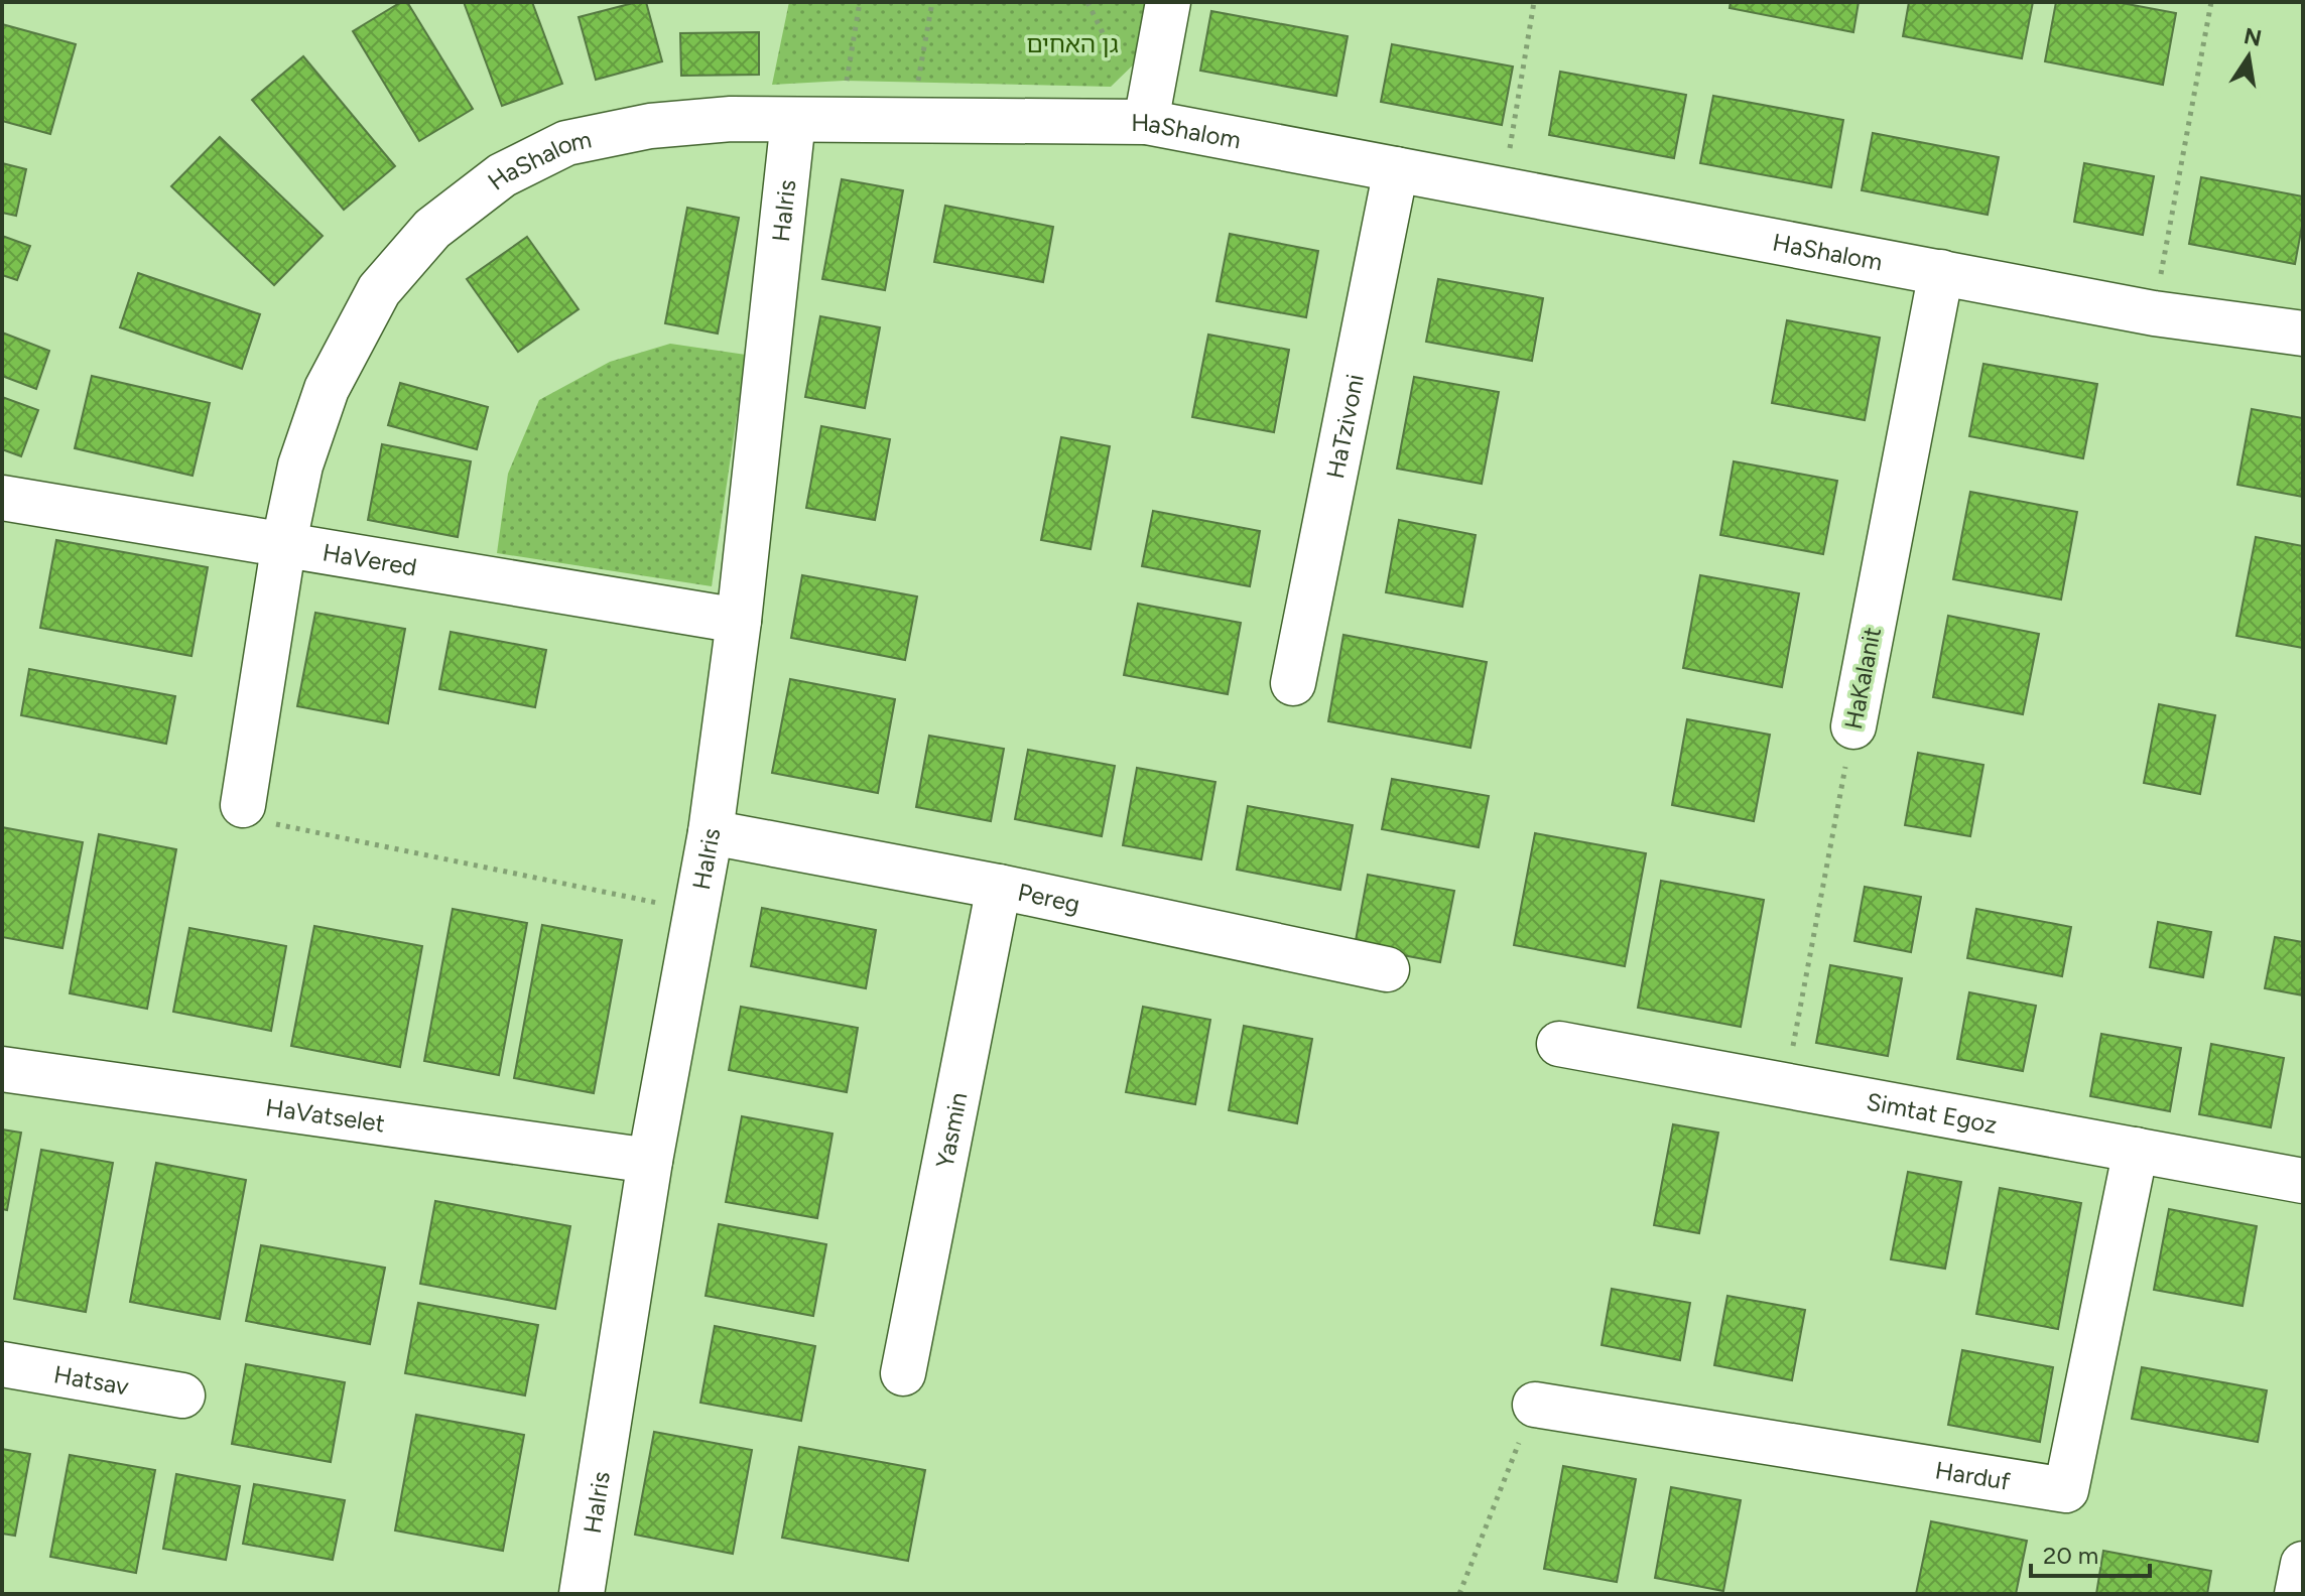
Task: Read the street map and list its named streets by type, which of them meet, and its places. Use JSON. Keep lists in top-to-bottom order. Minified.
{"streets":{"street":["HaShalom","HaIris","HaTzivoni","HaVered","HaKalanit","Pereg","Simtat Egoz","HaVatselet","Yasmin","Hatsav","Harduf"]},"crossings":[["HaShalom","HaIris"],["HaShalom","HaTzivoni"],["HaShalom","HaVered"],["HaShalom","HaKalanit"],["HaIris","HaVered"],["HaIris","Pereg"],["HaIris","HaVatselet"],["HaKalanit","Simtat Egoz"],["Pereg","Yasmin"],["Simtat Egoz","Harduf"]],"parks":["גן האחים"],"scale_bar":"20 m","north":"top"}
